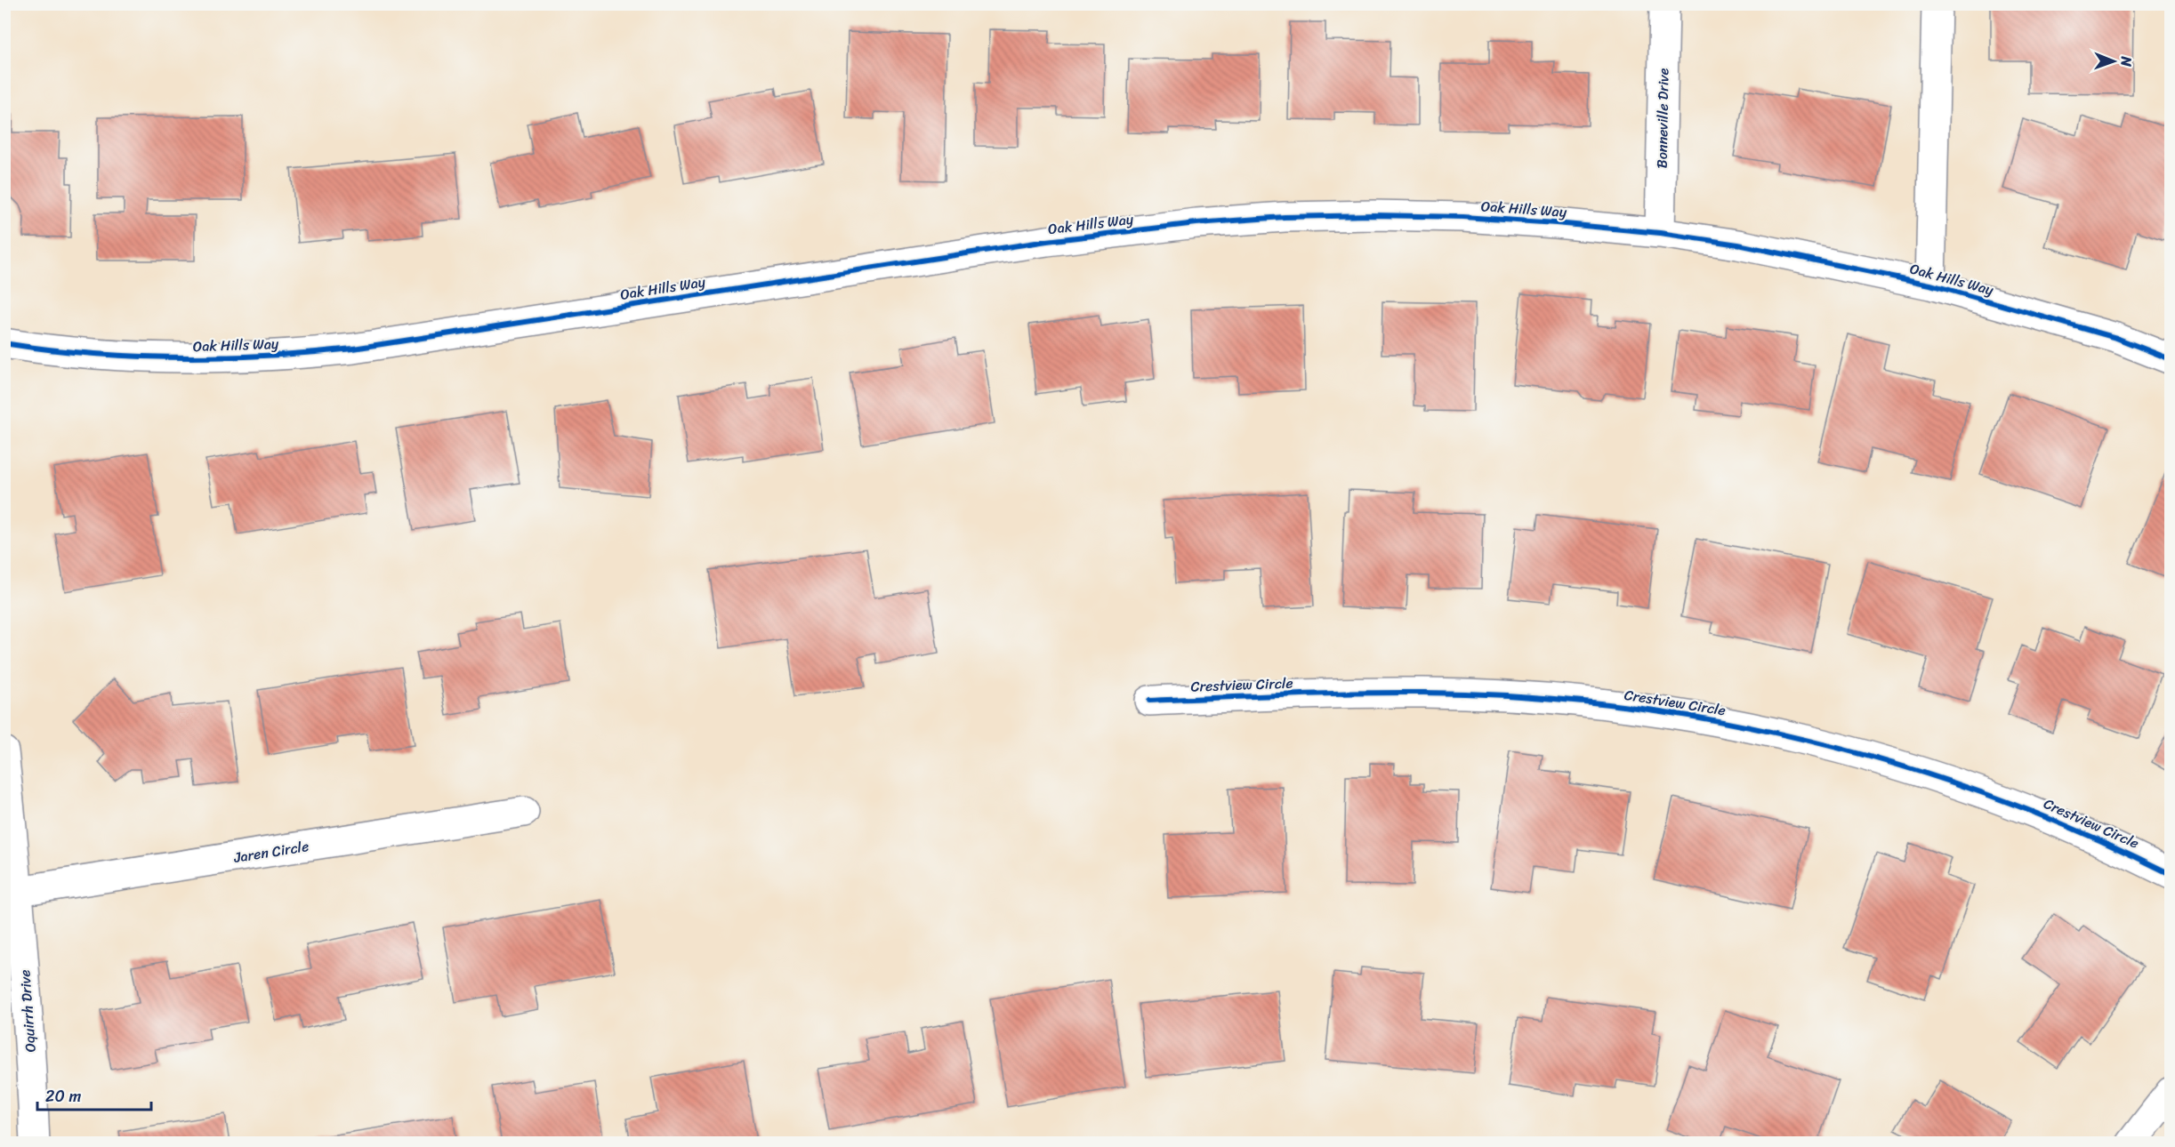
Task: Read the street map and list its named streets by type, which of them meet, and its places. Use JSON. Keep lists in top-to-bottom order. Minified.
{"streets":{"street":["Bonneville Drive","Oak Hills Way","Crestview Circle","Jaren Circle","Oquirrh Drive"]},"crossings":[["Bonneville Drive","Oak Hills Way"],["Jaren Circle","Oquirrh Drive"]],"scale_bar":"20 m","north":"right"}
